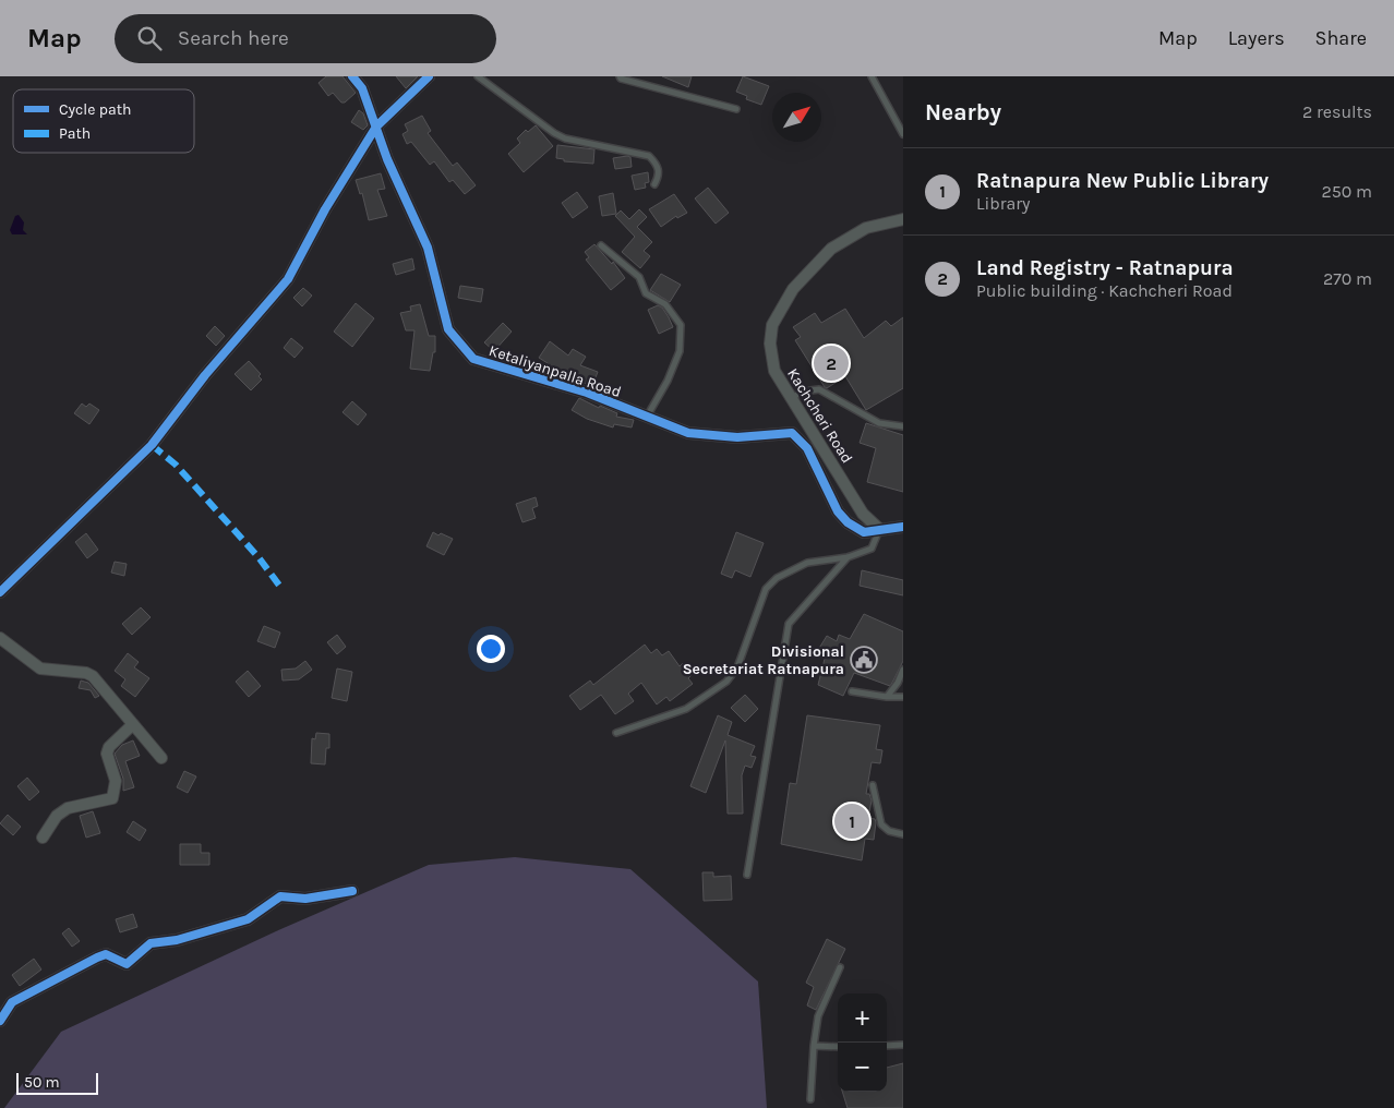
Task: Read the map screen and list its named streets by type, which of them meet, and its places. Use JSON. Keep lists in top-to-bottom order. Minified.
{"streets":{"street":["Ketaliyanpalla Road","Kachcheri Road"]},"crossings":[["Ketaliyanpalla Road","Kachcheri Road"]],"places":{"public building":["Divisional Secretariat Ratnapura"]},"legend":["Cycle path","Path"],"scale_bar":"50 m","north":"top right","page":{"header":"Map","search":"Search here","nav":["Map","Layers","Share"],"heading":["Nearby","2 results"],"list":[{"mark":"1","name":"Ratnapura New Public Library","note":"Library","value":"250 m"},{"mark":"2","name":"Land Registry - Ratnapura","note":"Public building · Kachcheri Road","value":"270 m"}],"pins":["2","1"],"map_buttons":["+","−"],"scale":"50 m"}}
